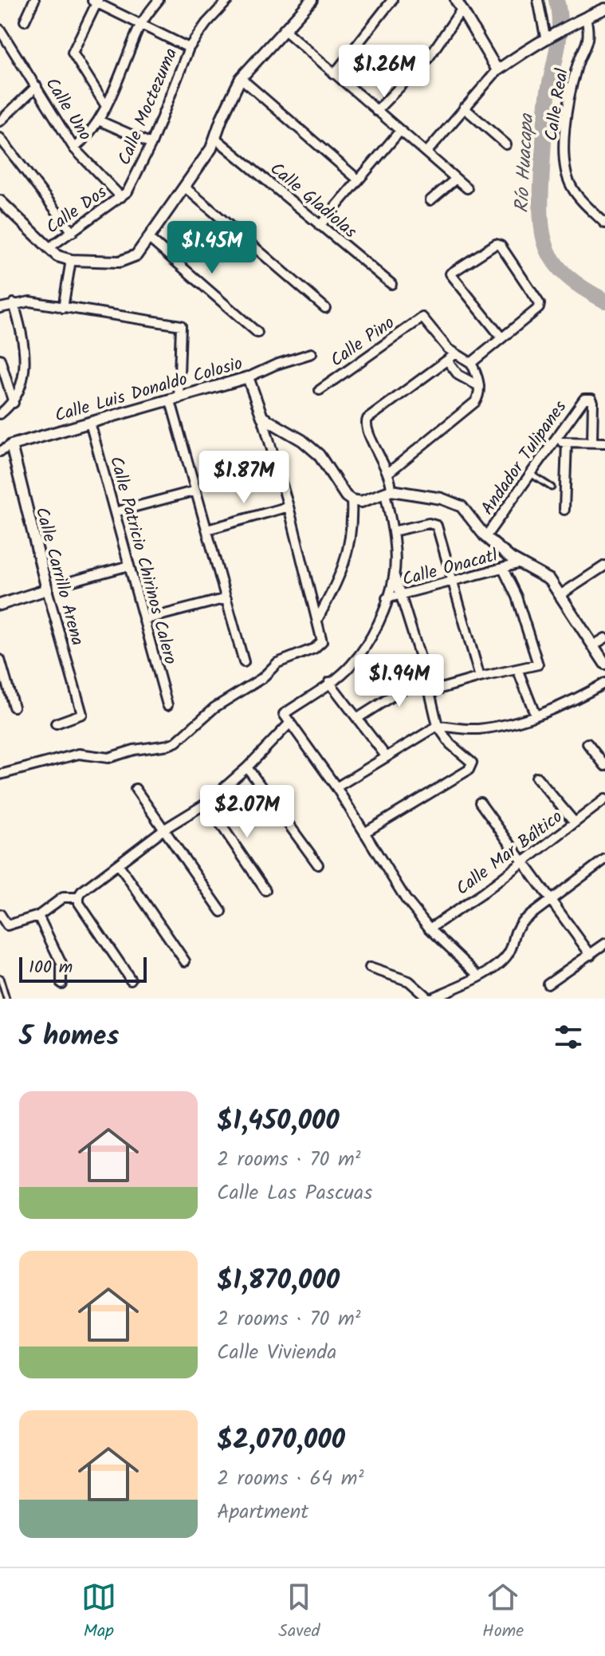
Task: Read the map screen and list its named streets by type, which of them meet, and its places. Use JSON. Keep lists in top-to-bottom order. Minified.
{"streets":{"street":["Calle Real","Calle Moctezuma","Calle Uno","Calle Gladiolas","Calle Dos","Calle Pino","Calle Luis Donaldo Colosio","Andador Tulipanes","Calle Patricio Chirinos Calero","Calle Onacatl","Calle Carrillo Arena","Calle Mar Báltico"]},"crossings":[["Calle Moctezuma","Calle Uno"],["Calle Moctezuma","Calle Dos"],["Calle Uno","Calle Dos"],["Calle Luis Donaldo Colosio","Calle Patricio Chirinos Calero"],["Calle Luis Donaldo Colosio","Calle Carrillo Arena"]],"water":["Río Huacapa"],"scale_bar":"100 m","page":{"price":["$1.26M","$1.45M","$1.87M","$1.94M","$2.07M"],"scale":"100 m","heading":"5 homes","list":[{"name":"$1,450,000","note":"2 rooms · 70 m² · Calle Las Pascuas"},{"name":"$1,870,000","note":"2 rooms · 70 m² · Calle Vivienda"},{"name":"$2,070,000","note":"2 rooms · 64 m² · Apartment"}],"tabs":["Map","Saved","Home"]}}
